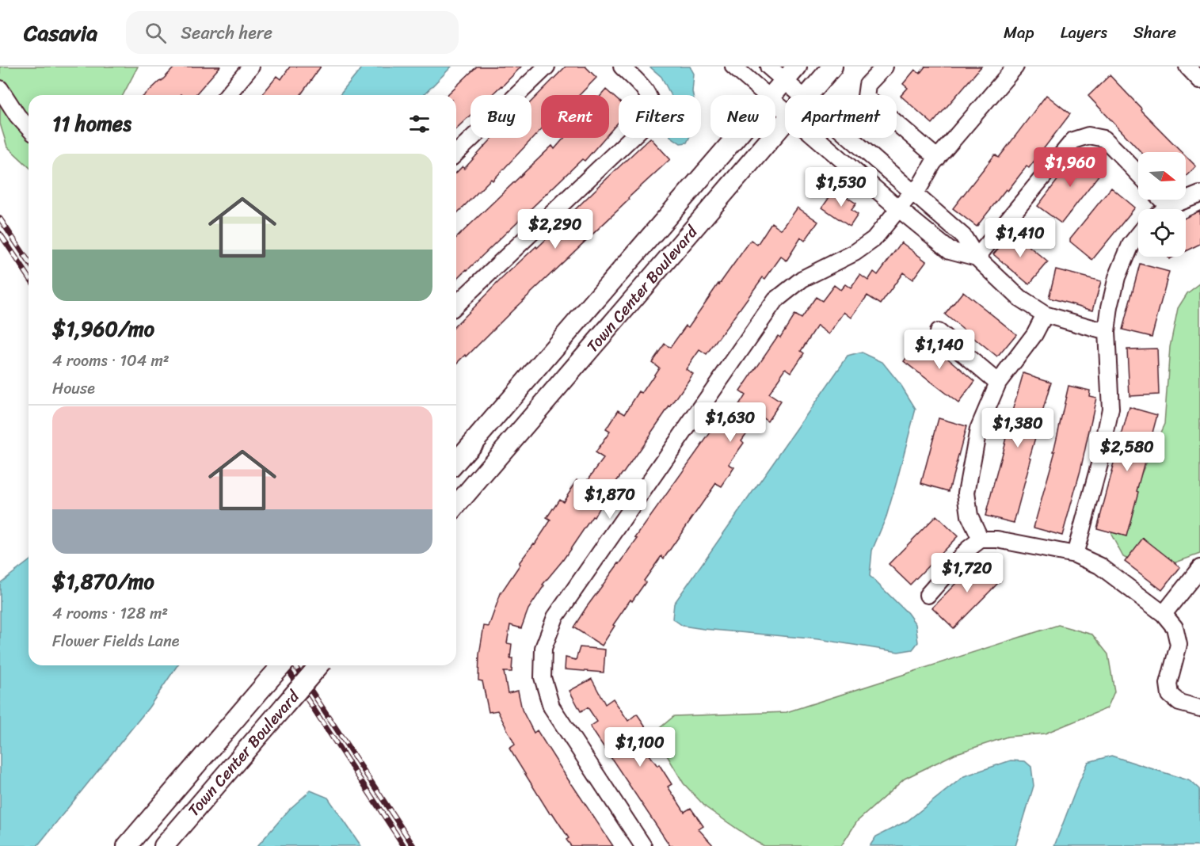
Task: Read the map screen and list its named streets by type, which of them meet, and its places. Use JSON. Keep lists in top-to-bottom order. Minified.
{"streets":{"main road":["Town Center Boulevard"]},"north":"right","page":{"header":"Casavia","search":"Search here","nav":["Map","Layers","Share"],"chip":["Buy","Rent","Filters","New","Apartment"],"heading":"11 homes","price":["$1,960","$1,530","$2,290","$1,410","$1,140","$1,630","$1,380","$2,580","$1,870","$1,720","$1,100"],"list":[{"name":"$1,960/mo","note":"4 rooms · 104 m² · House"},{"name":"$1,870/mo","note":"4 rooms · 128 m² · Flower Fields Lane"}]}}
